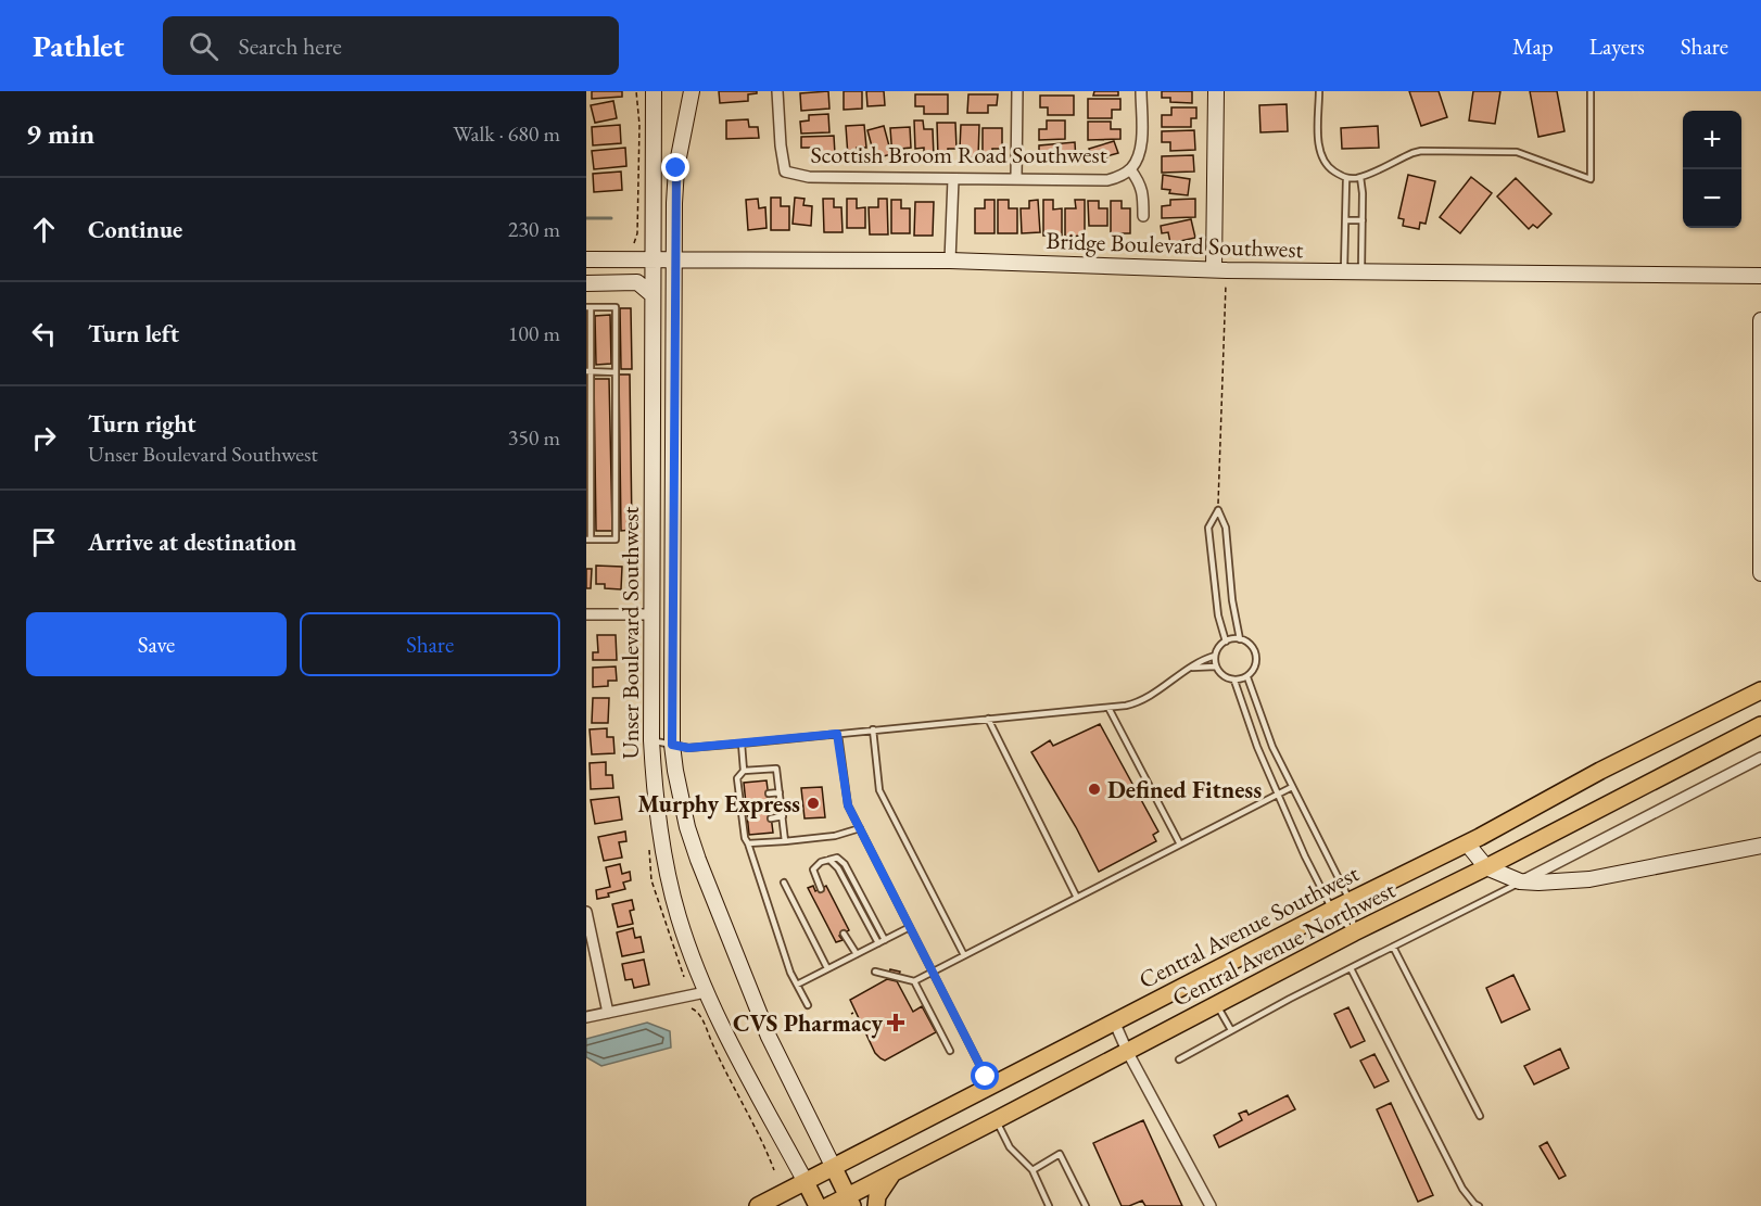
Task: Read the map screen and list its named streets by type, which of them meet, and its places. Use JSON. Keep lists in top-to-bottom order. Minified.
{"streets":{"main road":["Bridge Boulevard Southwest","Unser Boulevard Southwest","Central Avenue Southwest","Central Avenue Northwest"],"street":["Scottish Broom Road Southwest"]},"crossings":[["Bridge Boulevard Southwest","Unser Boulevard Southwest"],["Unser Boulevard Southwest","Central Avenue Southwest"]],"places":{"other":["Defined Fitness","Murphy Express"],"health":["CVS Pharmacy"]},"page":{"header":"Pathlet","search":"Search here","nav":["Map","Layers","Share"],"heading":["9 min","Walk · 680 m"],"map_buttons":["+","−"],"list":[["Continue","230 m"],["Turn left","100 m"],["Turn right","Unser Boulevard Southwest","350 m"],"Arrive at destination"],"buttons":["Save","Share"]}}
